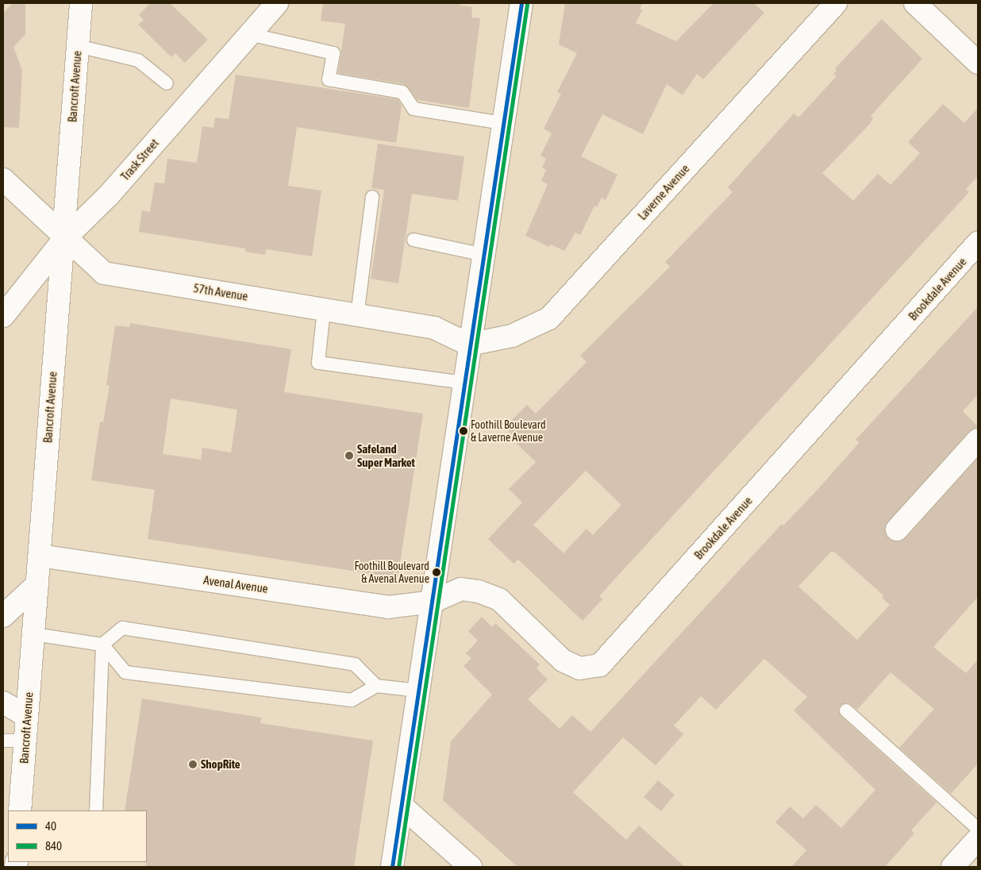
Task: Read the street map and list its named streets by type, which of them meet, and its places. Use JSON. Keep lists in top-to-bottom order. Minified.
{"streets":{"street":["Bancroft Avenue","Trask Street","Laverne Avenue","Brookdale Avenue","57th Avenue","Avenal Avenue"]},"crossings":[["Bancroft Avenue","Trask Street"],["Bancroft Avenue","57th Avenue"],["Bancroft Avenue","Avenal Avenue"],["Trask Street","57th Avenue"],["Laverne Avenue","57th Avenue"],["Brookdale Avenue","Avenal Avenue"]],"places":["Foothill Boulevard & Laverne Avenue","Safeland Super Market","Foothill Boulevard & Avenal Avenue","ShopRite"],"lines":["transit line 40","transit line 840"],"legend":["40","840"]}
